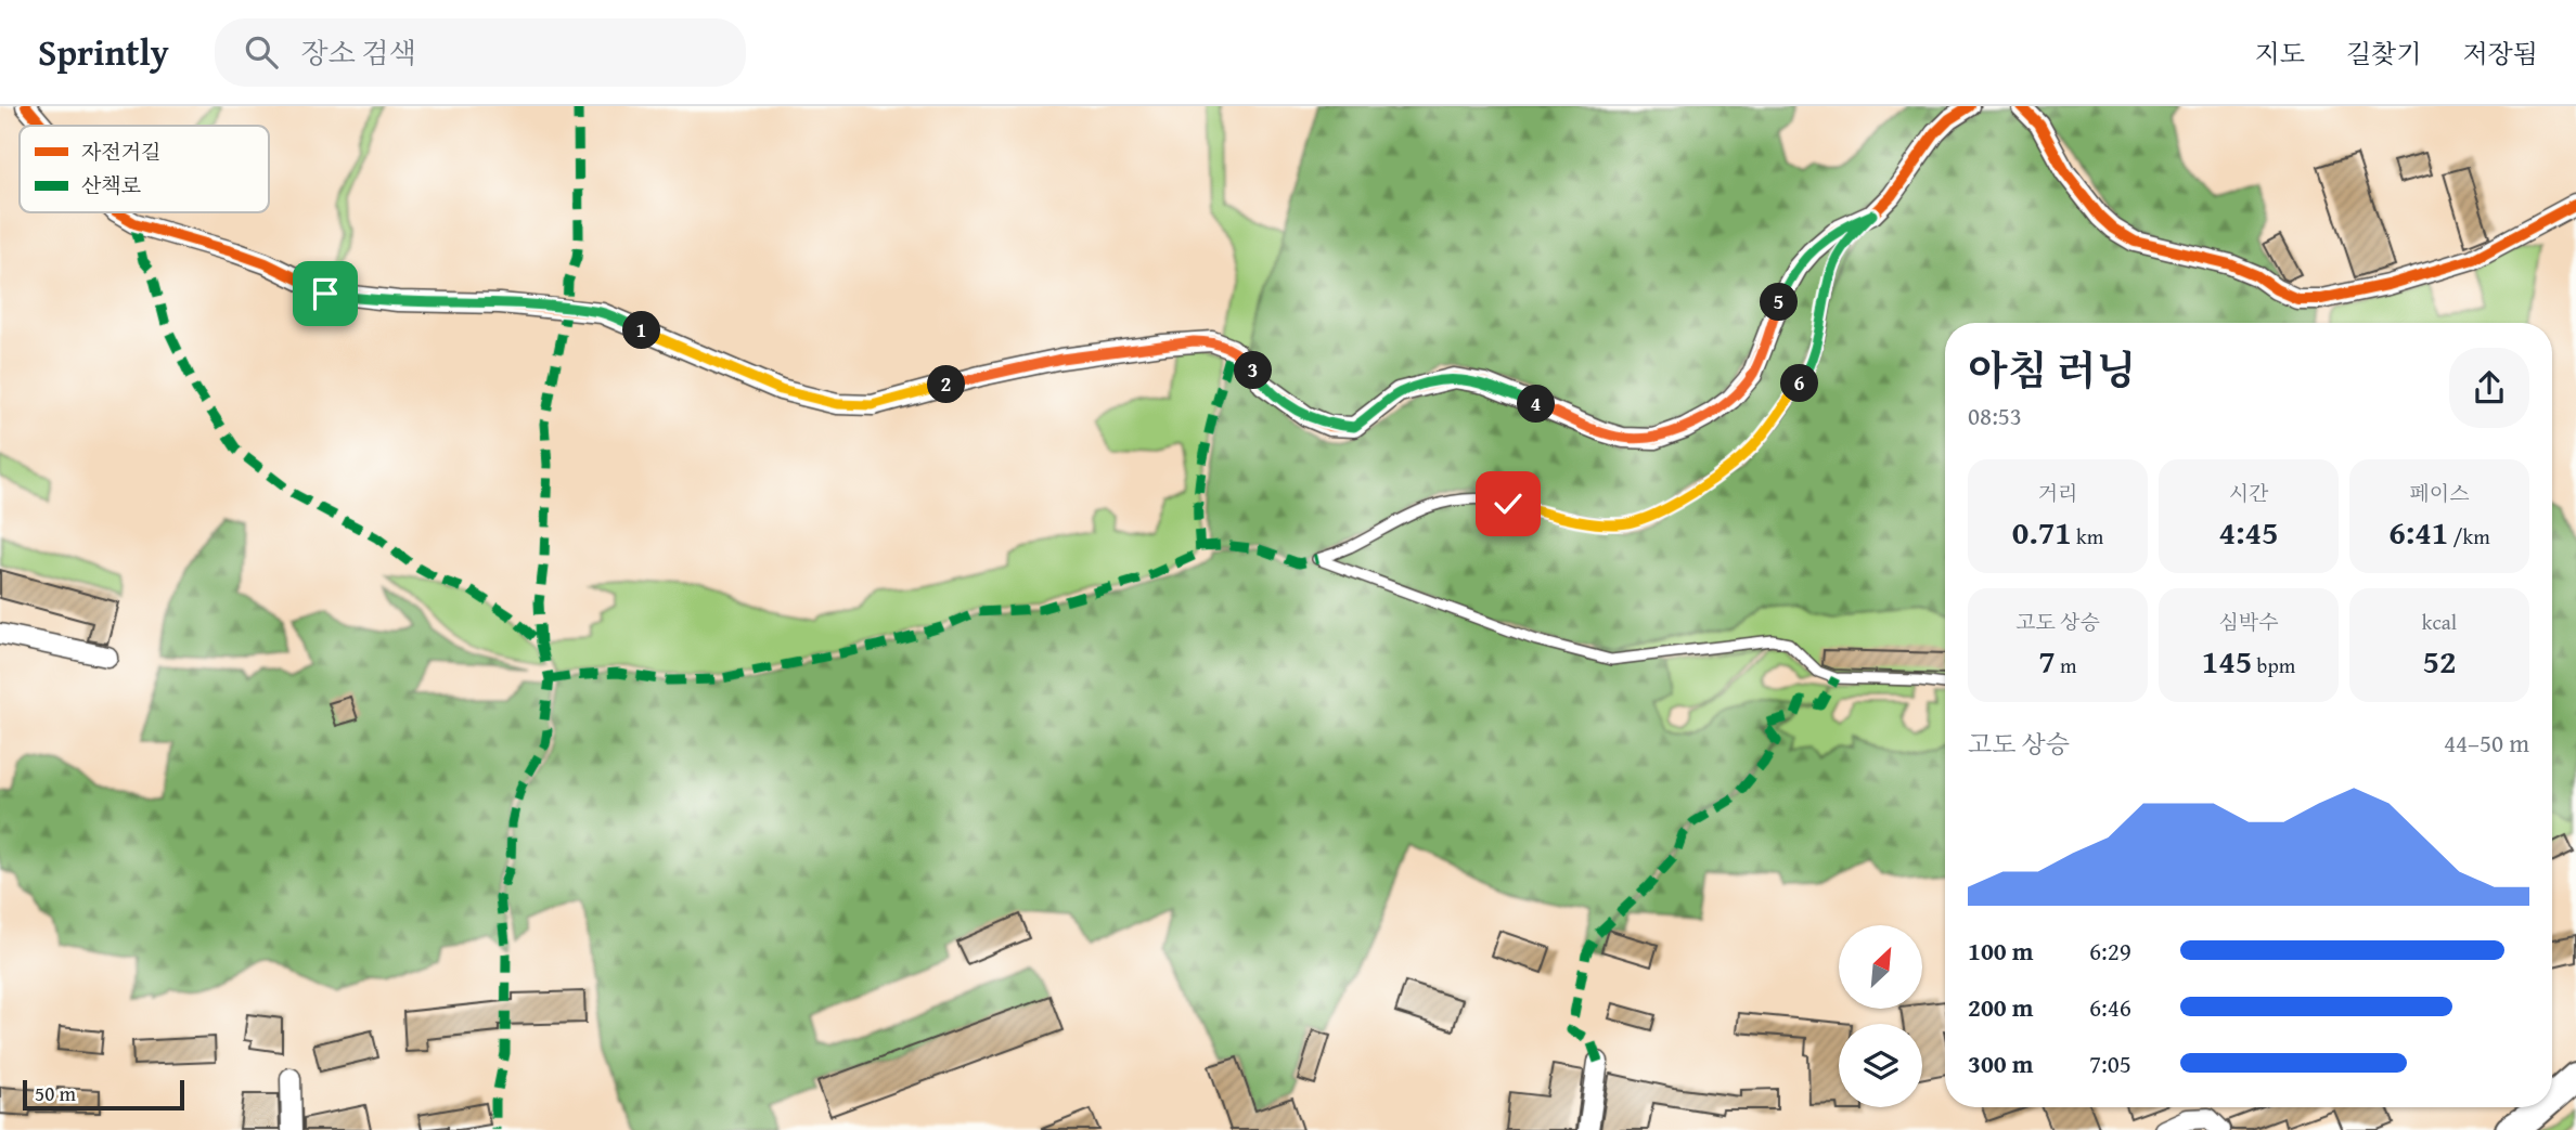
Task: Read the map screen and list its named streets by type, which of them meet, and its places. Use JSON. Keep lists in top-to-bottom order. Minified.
{"legend":["자전거길","산책로"],"scale_bar":"50 m","north":"top right","page":{"header":"Sprintly","search":"장소 검색","nav":["지도","길찾기","저장됨"],"pins":["5","1","3","6","2","4"],"heading":["아침 러닝","08:53"],"stats":[["거리","0.71 km"],["시간","4:45"],["페이스","6:41 /km"],["고도 상승","7 m"],["심박수","145 bpm"],["kcal","52"]],"chart":["고도 상승","44–50 m"],"list":[{"name":"100 m","note":"6:29"},{"name":"200 m","note":"6:46"},{"name":"300 m","note":"7:05"}],"scale":"50 m"}}
